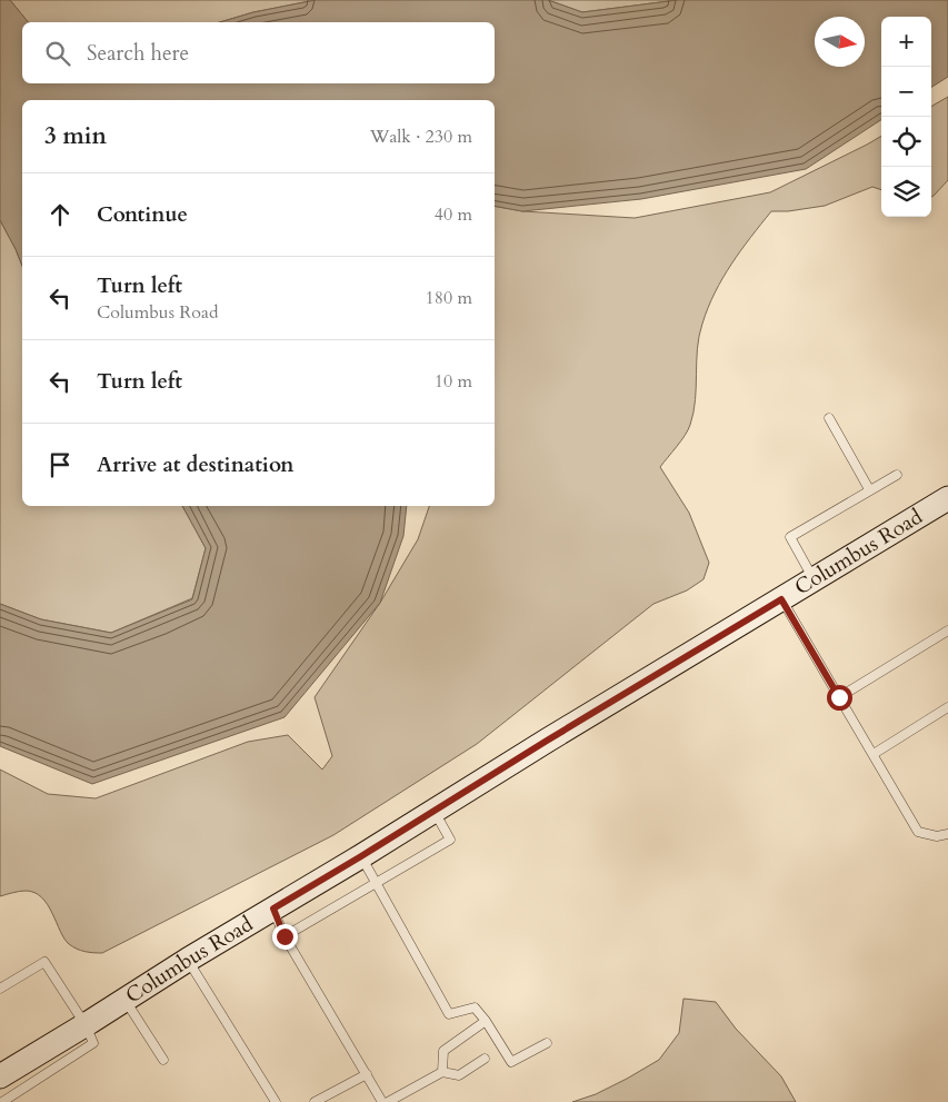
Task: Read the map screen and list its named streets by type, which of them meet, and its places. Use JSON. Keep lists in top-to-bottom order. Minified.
{"streets":{"main road":["Columbus Road"]},"north":"right","page":{"map_buttons":["+","−"],"search":"Search here","heading":["3 min","Walk · 230 m"],"list":[["Continue","40 m"],["Turn left","Columbus Road","180 m"],["Turn left","10 m"],"Arrive at destination"]}}
